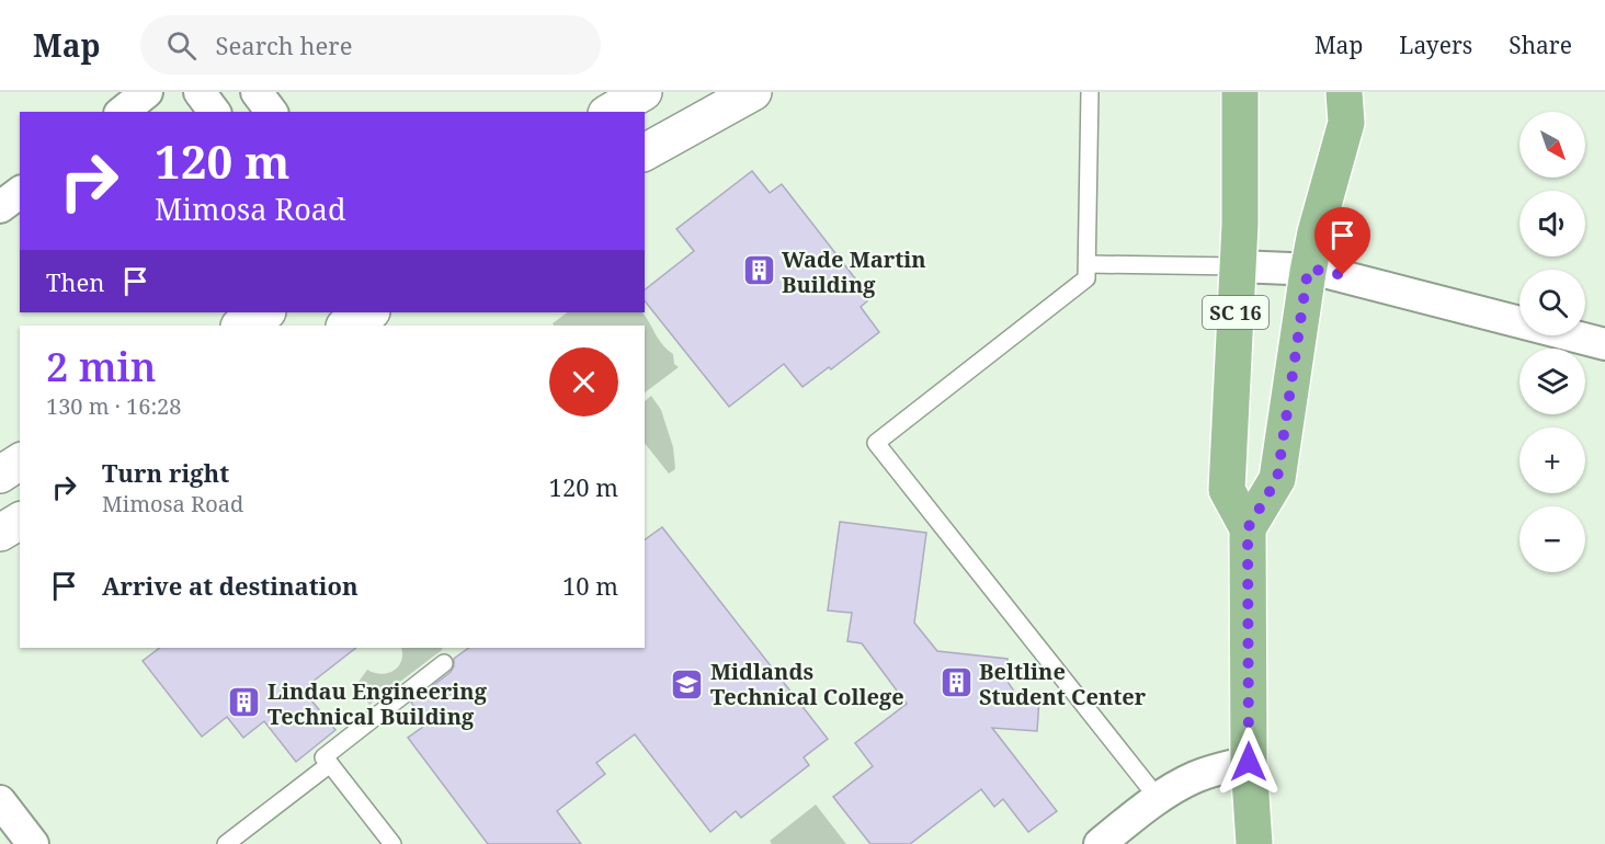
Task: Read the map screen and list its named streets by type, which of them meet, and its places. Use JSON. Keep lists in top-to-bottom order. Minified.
{"streets":{"main road":["SC 16"]},"places":{"building":["Wade Martin Building","Beltline Student Center","Lindau Engineering Technical Building"],"school or university":["Midlands Technical College"]},"north":"bottom right","page":{"header":"Map","search":"Search here","nav":["Map","Layers","Share"],"map_buttons":["+","−"],"turn":["120 m","Mimosa Road"],"then":"Then","heading":["2 min","130 m · 16:28"],"list":[{"name":"Turn right","note":"Mimosa Road","value":"120 m"},{"name":"Arrive at destination","value":"10 m"}]}}
